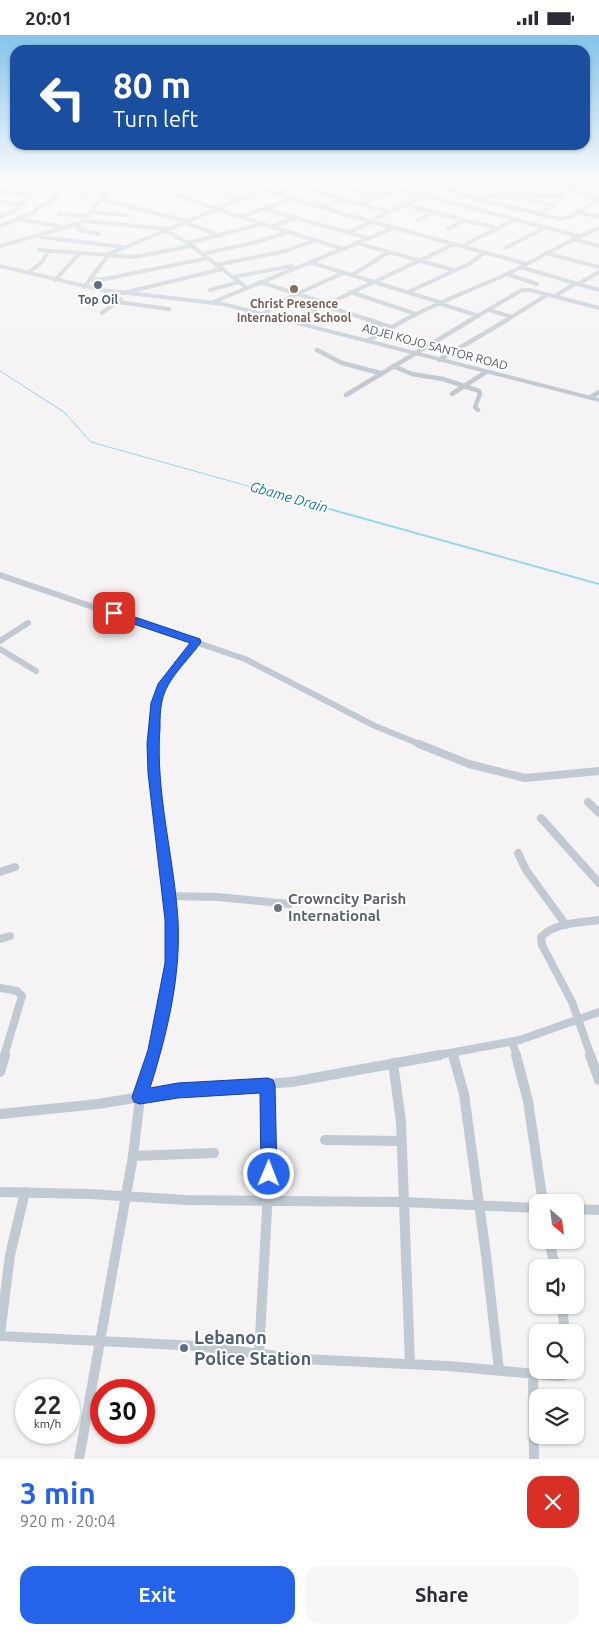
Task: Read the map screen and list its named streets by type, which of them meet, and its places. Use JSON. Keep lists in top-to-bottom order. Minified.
{"streets":{"street":["ADJEI KOJO SANTOR ROAD"]},"water":["Gbame Drain"],"places":["Top Oil","Christ Presence International School","Crowncity Parish International","Lebanon Police Station"],"north":"bottom right","page":{"status":"20:01","turn":["80 m","Turn left"],"speed":"22 km/h","limit":"30","heading":["3 min","920 m · 20:04"],"buttons":["Exit","Share"]}}
